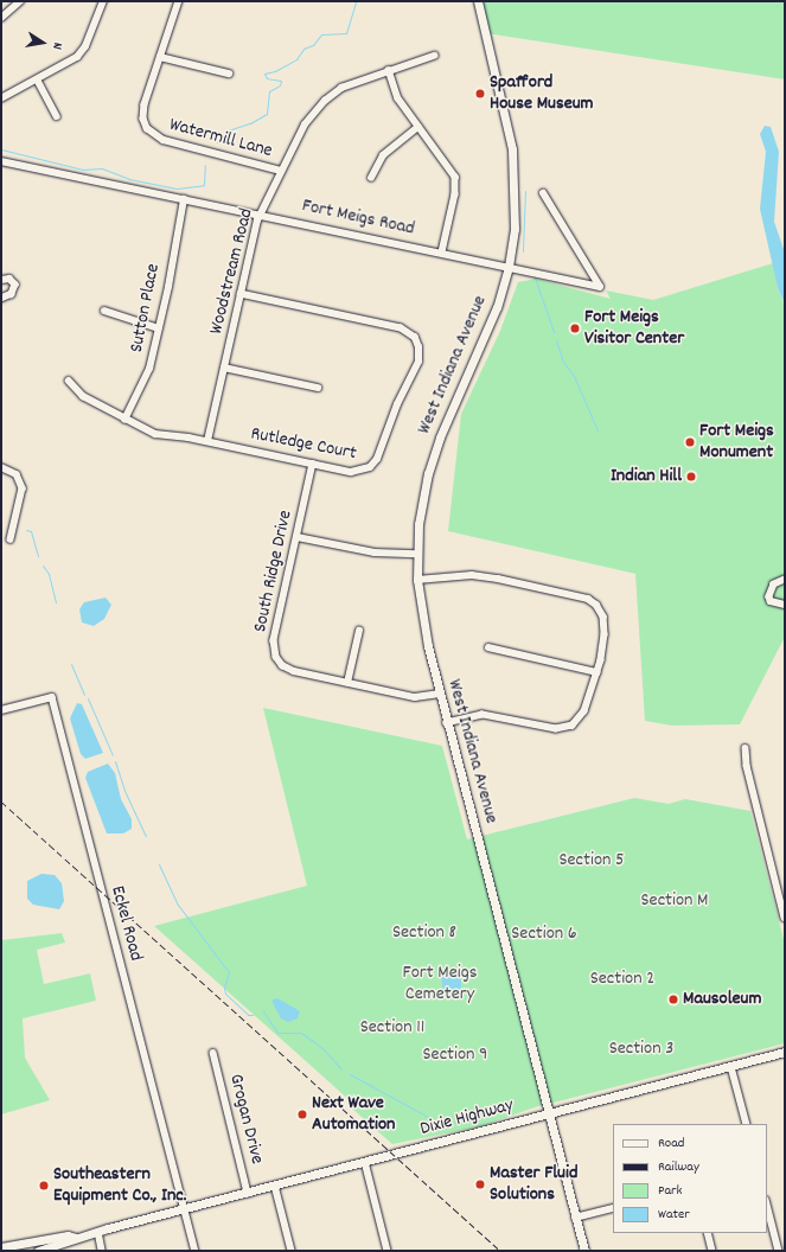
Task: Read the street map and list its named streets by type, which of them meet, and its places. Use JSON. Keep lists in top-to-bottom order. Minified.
{"streets":{"main road":["West Indiana Avenue","Dixie Highway"],"street":["Watermill Lane","Fort Meigs Road","Woodstream Road","Sutton Place","Rutledge Court","South Ridge Drive","Eckel Road","Grogan Drive"]},"crossings":[["Watermill Lane","Woodstream Road"],["Fort Meigs Road","Woodstream Road"],["Fort Meigs Road","Sutton Place"],["Fort Meigs Road","West Indiana Avenue"],["Woodstream Road","Rutledge Court"],["Sutton Place","Rutledge Court"],["West Indiana Avenue","South Ridge Drive"],["West Indiana Avenue","Dixie Highway"],["Rutledge Court","South Ridge Drive"],["Eckel Road","Dixie Highway"],["Dixie Highway","Grogan Drive"]],"parks":["Section 5","Section M","Section 8","Section 6","Fort Meigs Cemetery","Section 2","Section 11","Section 3","Section 9"],"places":["Spafford House Museum","Fort Meigs Visitor Center","Fort Meigs Monument","Indian Hill","Mausoleum","Next Wave Automation","Master Fluid Solutions","Southeastern Equipment Co., Inc."],"legend":["Road","Railway","Park","Water"],"north":"right"}
